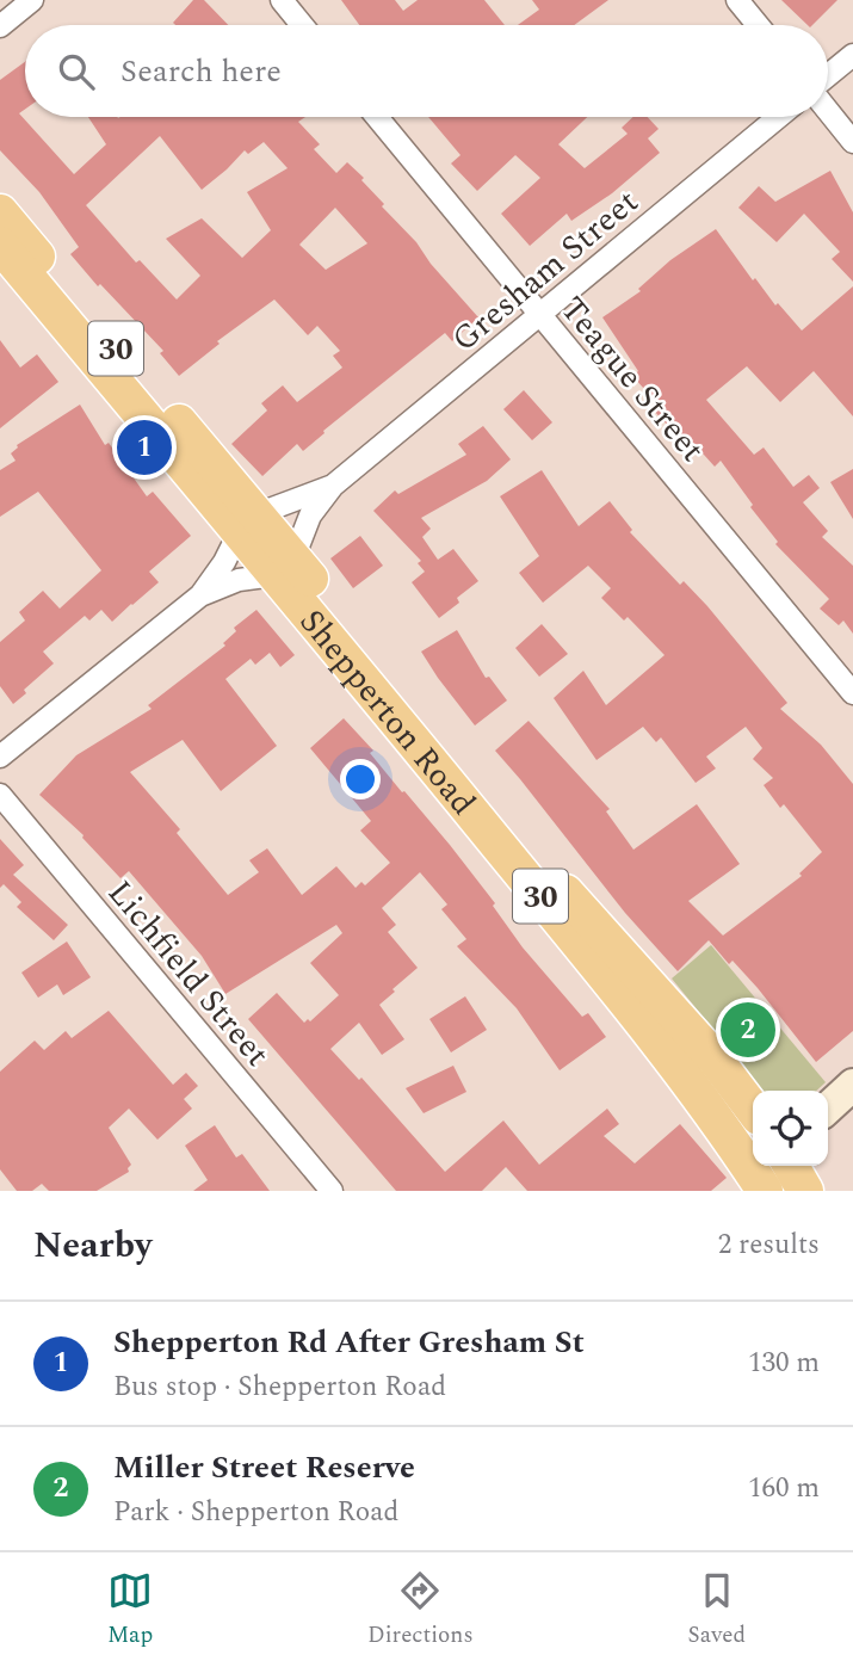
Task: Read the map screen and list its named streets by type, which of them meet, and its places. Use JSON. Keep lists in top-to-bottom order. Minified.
{"streets":{"highway":["30","Shepperton Road"],"street":["Gresham Street","Teague Street","Lichfield Street"]},"crossings":[["Gresham Street","Teague Street"],["Gresham Street","Shepperton Road"]],"page":{"search":"Search here","pins":["1","2"],"heading":["Nearby","2 results"],"list":[{"mark":"1","name":"Shepperton Rd After Gresham St","note":"Bus stop · Shepperton Road","value":"130 m"},{"mark":"2","name":"Miller Street Reserve","note":"Park · Shepperton Road","value":"160 m"}],"nav":["Map","Directions","Saved"]}}
